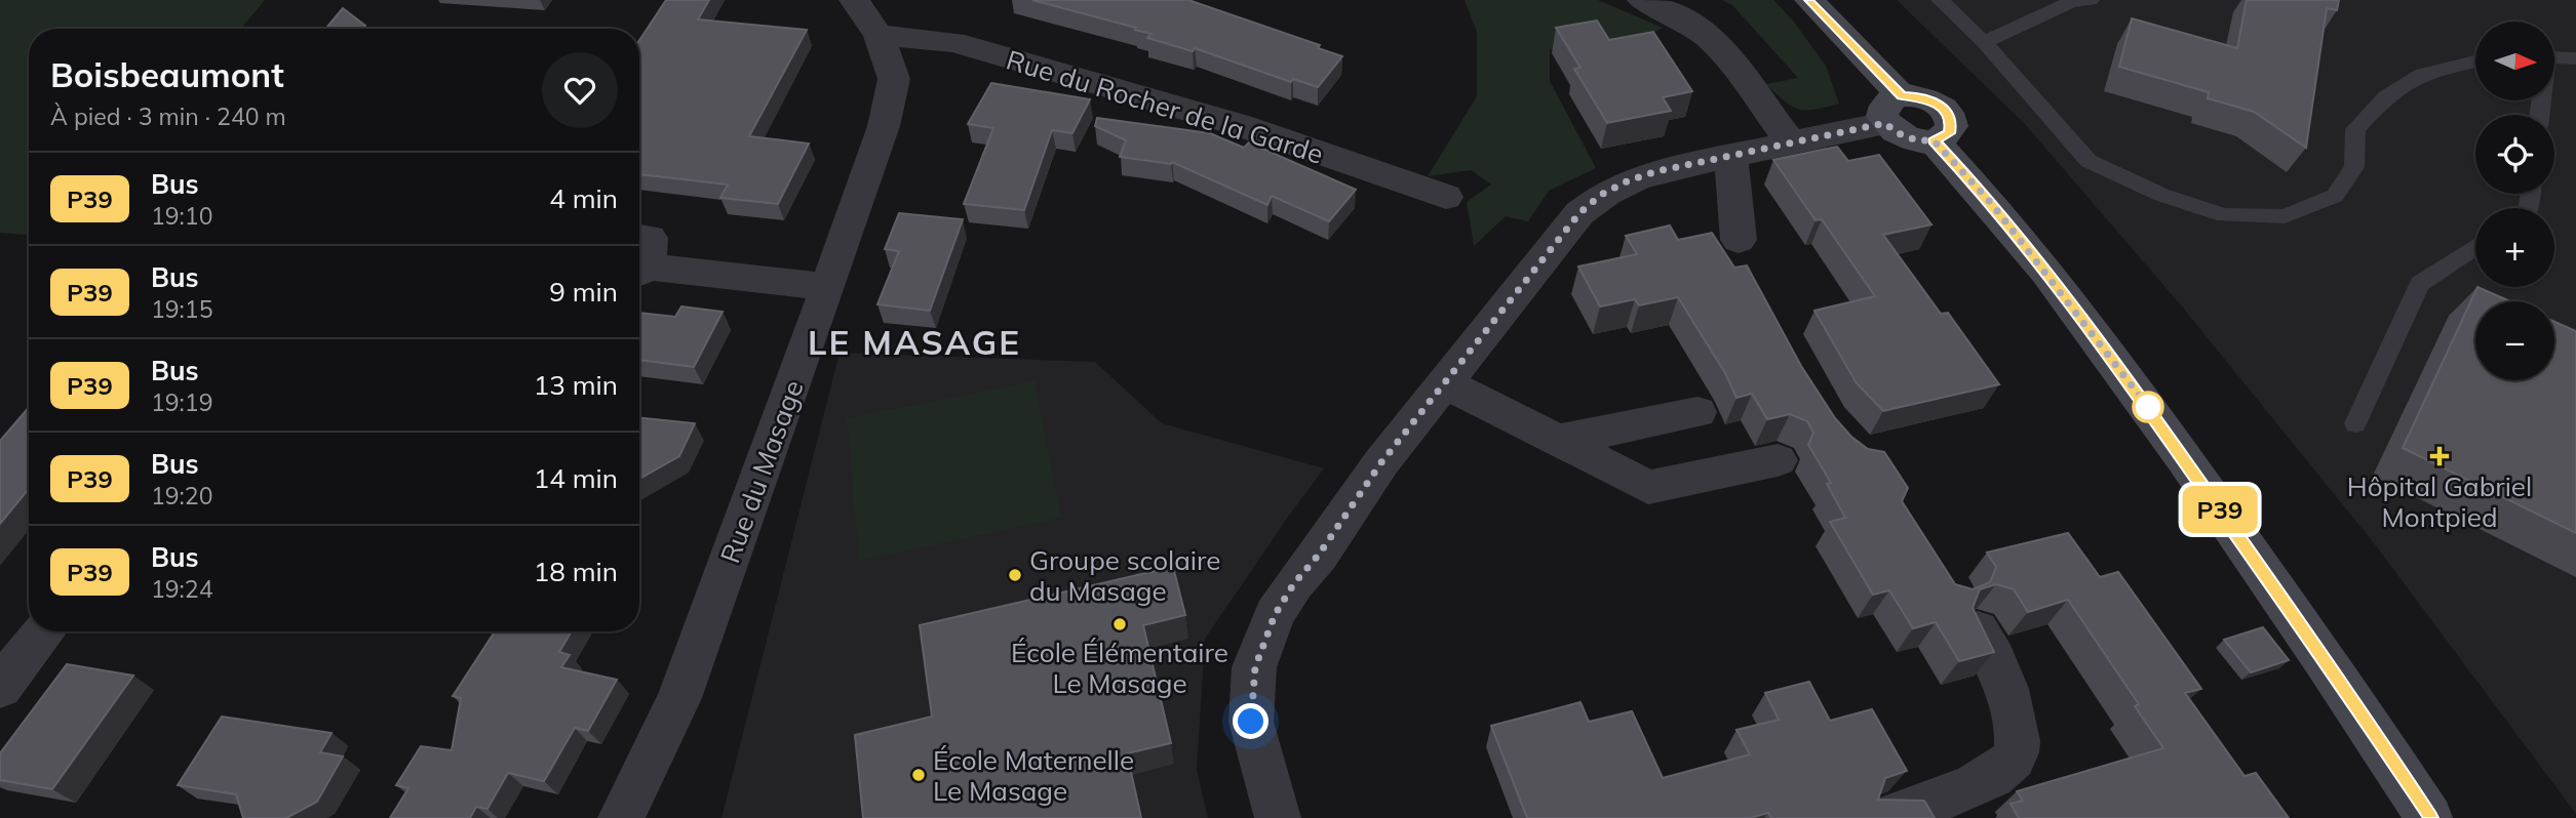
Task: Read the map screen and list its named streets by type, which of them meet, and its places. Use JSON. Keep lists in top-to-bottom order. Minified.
{"streets":{"street":["Rue du Rocher de la Garde","Rue du Masage"]},"crossings":[["Rue du Rocher de la Garde","Rue du Masage"]],"districts":["LE MASAGE"],"places":{"health":["Hôpital Gabriel Montpied"],"other":["Groupe scolaire du Masage","École Élémentaire Le Masage","École Maternelle Le Masage"]},"lines":["bus line P39"],"north":"right","page":{"on_map":"P39","map_buttons":["+","−"],"heading":["Boisbeaumont","À pied · 3 min · 240 m"],"list":[{"mark":"P39","name":"Bus","note":"19:10","value":"4 min"},{"mark":"P39","name":"Bus","note":"19:15","value":"9 min"},{"mark":"P39","name":"Bus","note":"19:19","value":"13 min"},{"mark":"P39","name":"Bus","note":"19:20","value":"14 min"},{"mark":"P39","name":"Bus","note":"19:24","value":"18 min"}]}}
